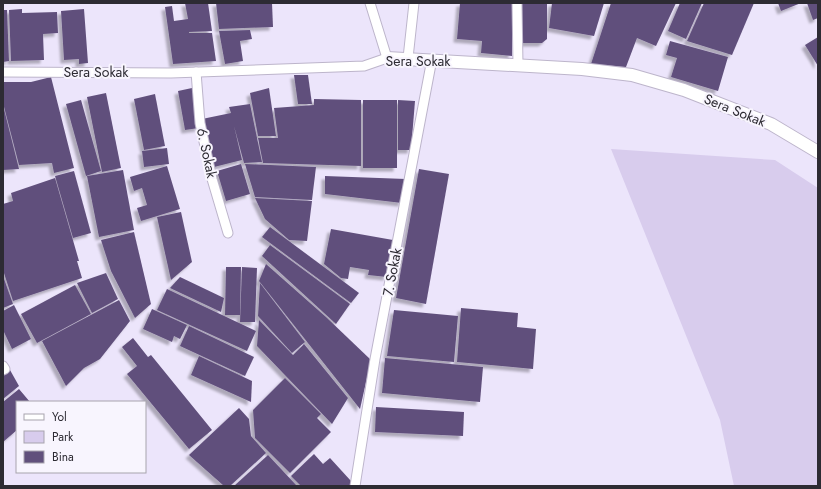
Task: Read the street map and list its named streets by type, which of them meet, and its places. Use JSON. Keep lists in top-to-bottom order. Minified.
{"streets":{"street":["Sera Sokak","6. Sokak","7. Sokak"]},"crossings":[["Sera Sokak","6. Sokak"],["Sera Sokak","7. Sokak"]],"legend":["Yol","Park","Bina"]}
